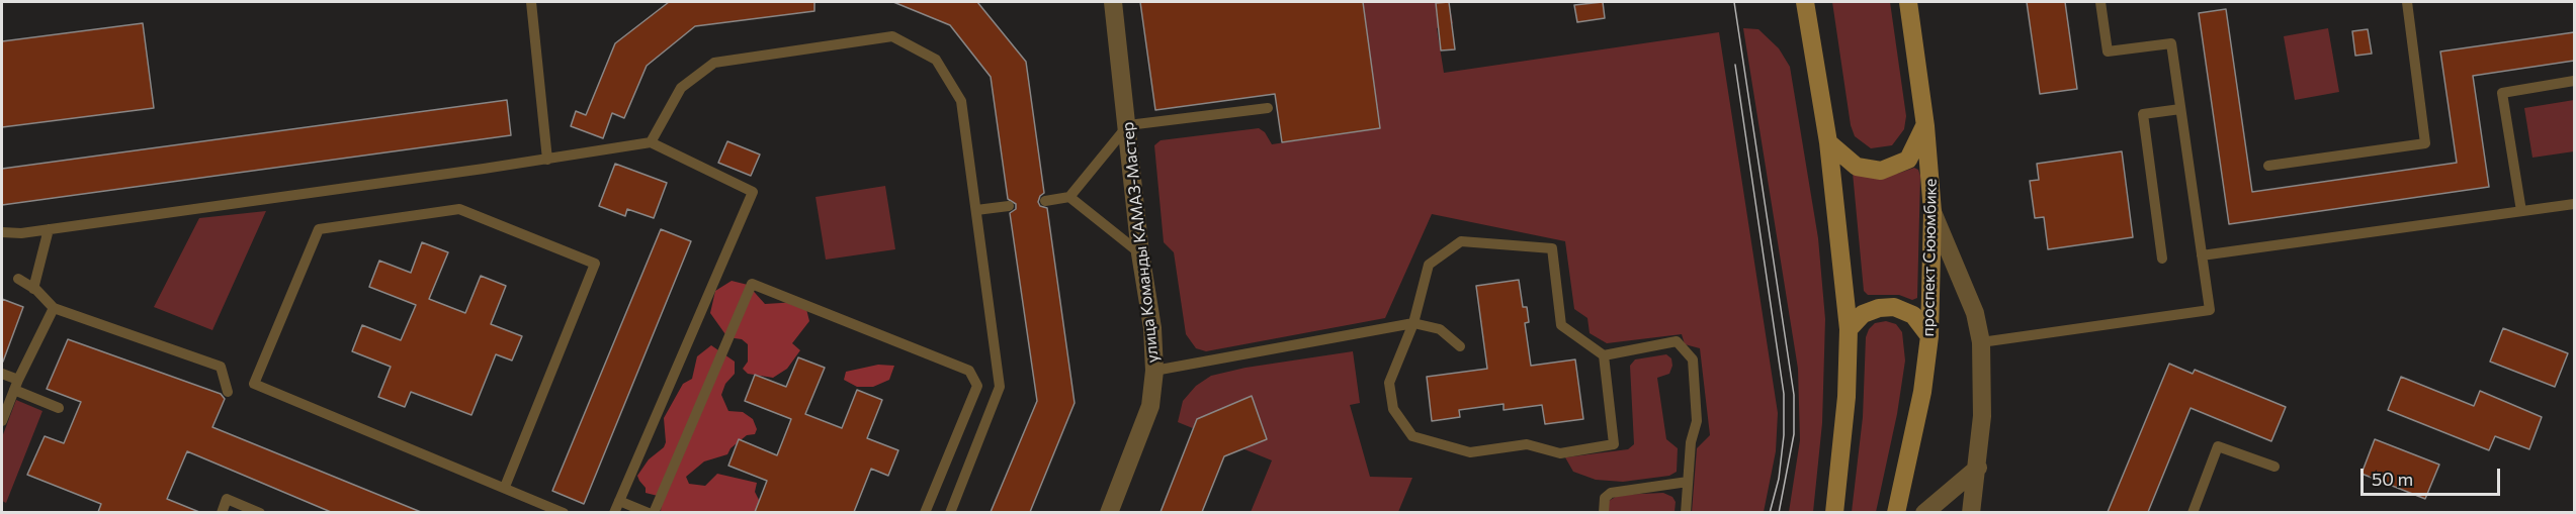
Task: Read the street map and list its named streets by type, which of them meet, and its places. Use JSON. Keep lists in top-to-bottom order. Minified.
{"streets":{"main road":["проспект Сююмбике"],"street":["улица Команды КАМАЗ-Мастер"]},"scale_bar":"50 m"}
